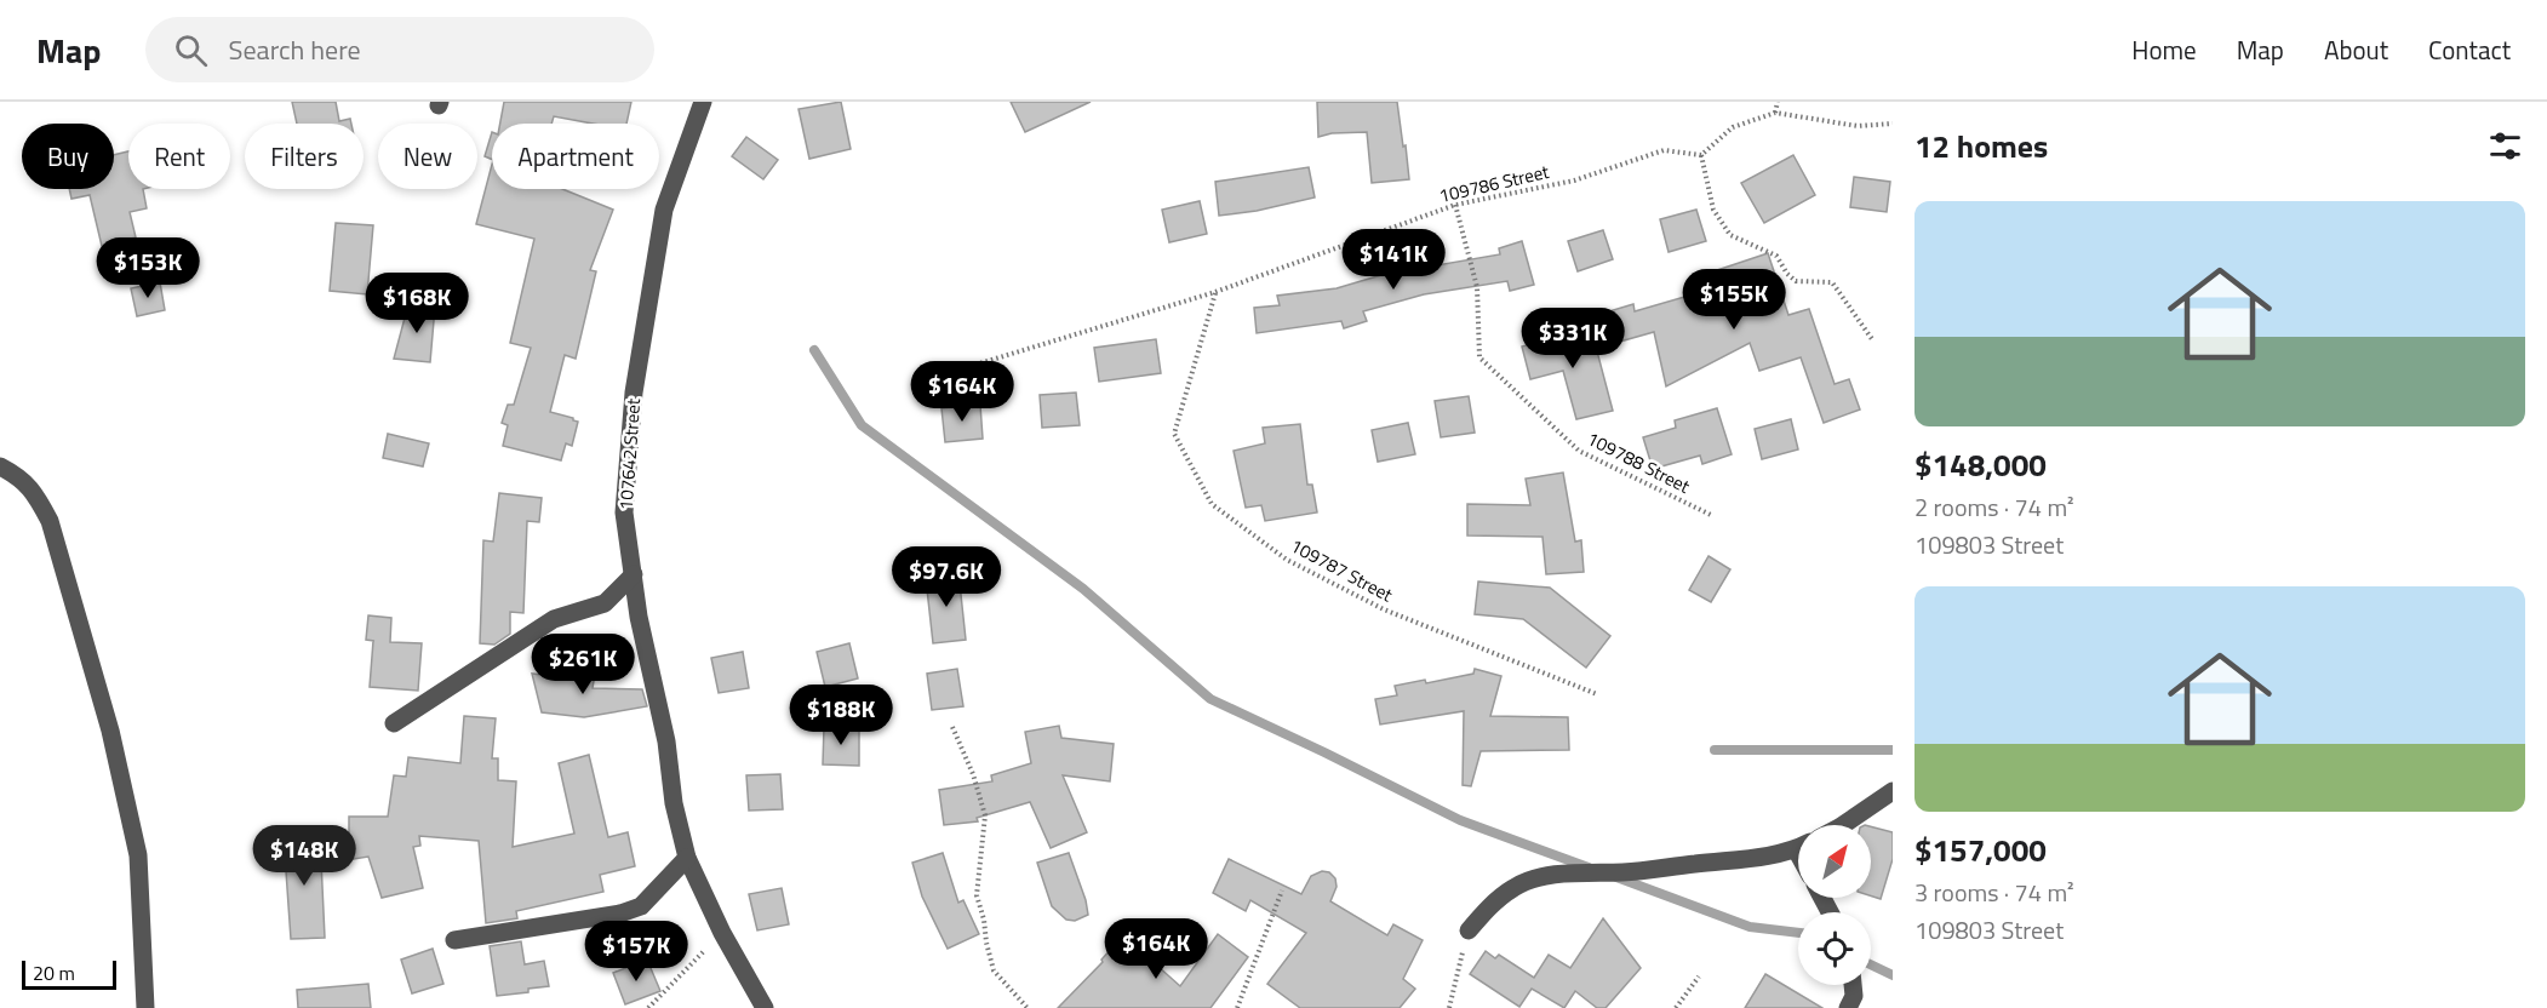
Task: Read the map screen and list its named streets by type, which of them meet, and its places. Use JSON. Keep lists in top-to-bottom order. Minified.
{"streets":{"street":["107642 Street"],"path":["109786 Street","109788 Street","109787 Street"]},"crossings":[["109786 Street","109788 Street"],["109786 Street","109787 Street"]],"scale_bar":"20 m","north":"top right","page":{"header":"Map","search":"Search here","nav":["Home","Map","About","Contact"],"heading":"12 homes","chip":["Buy","Rent","Filters","New","Apartment"],"list":[{"name":"$148,000","note":"2 rooms · 74 m² · 109803 Street"},{"name":"$157,000","note":"3 rooms · 74 m² · 109803 Street"}],"price":["$141K","$153K","$155K","$168K","$331K","$164K","$97.6K","$261K","$188K","$148K","$164K","$157K"],"scale":"20 m"}}
